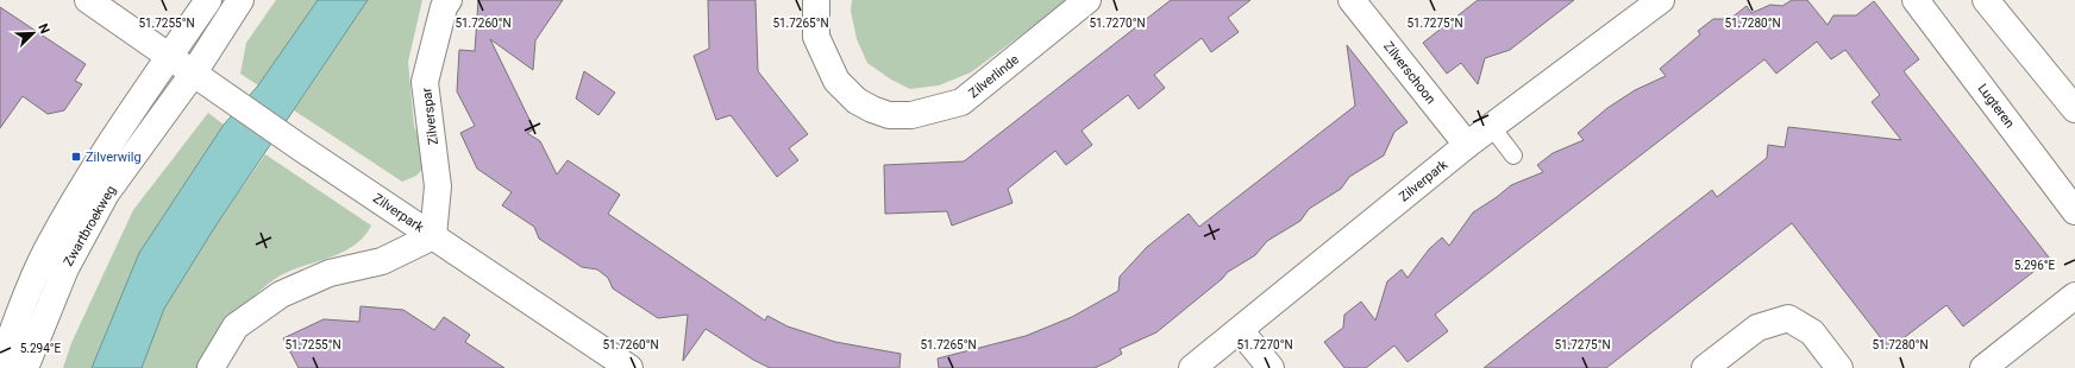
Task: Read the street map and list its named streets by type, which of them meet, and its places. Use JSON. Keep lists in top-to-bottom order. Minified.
{"streets":{"street":["Zilverschoon","Zilverlinde","Lugteren","Zilverspar","Zilverpark","Zwartbroekweg"]},"crossings":[["Zilverschoon","Zilverpark"],["Zilverspar","Zilverpark"],["Zilverpark","Zwartbroekweg"]],"places":{"transit":["Zilverwilg"]},"north":"top right","coordinates":["51.7255°N","51.7260°N","51.7265°N","51.7270°N","51.7275°N","51.7280°N","5.296°E","5.294°E"]}
